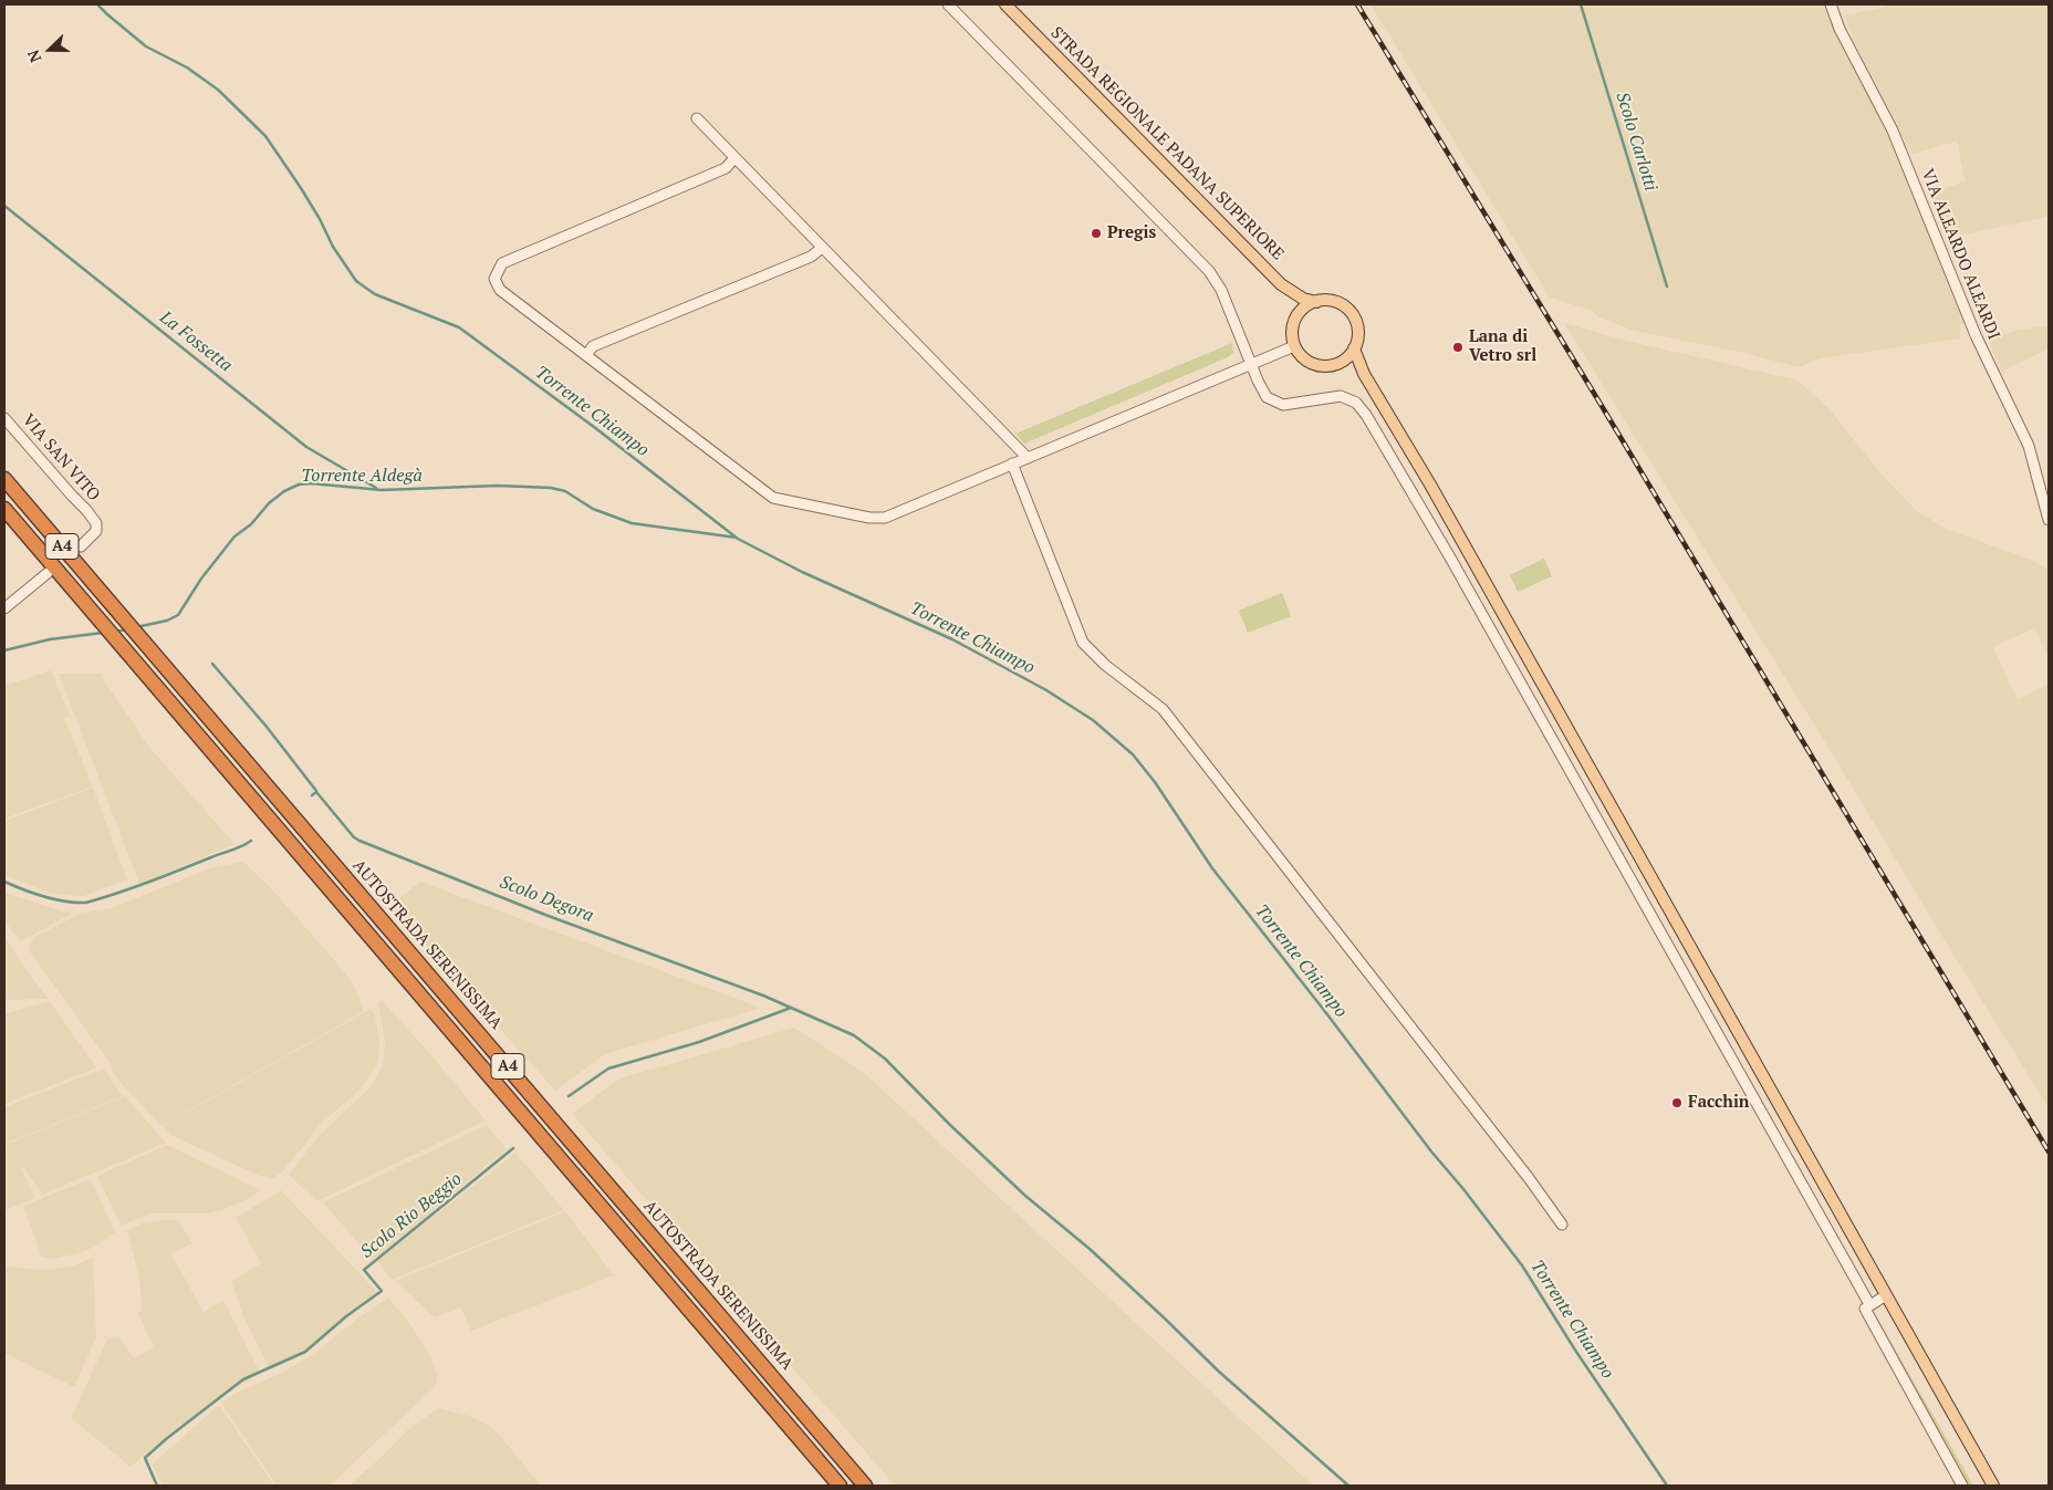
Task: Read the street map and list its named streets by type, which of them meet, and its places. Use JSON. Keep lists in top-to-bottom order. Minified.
{"streets":{"highway":["A4","AUTOSTRADA SERENISSIMA"],"main road":["STRADA REGIONALE PADANA SUPERIORE"],"street":["VIA ALEARDO ALEARDI","VIA SAN VITO"]},"water":["Scolo Carlotti","La Fossetta","Torrente Chiampo","Torrente Aldegà","Scolo Degora","Scolo Rio Beggio"],"places":["Pregis","Lana di Vetro srl","Facchin"],"north":"left"}
